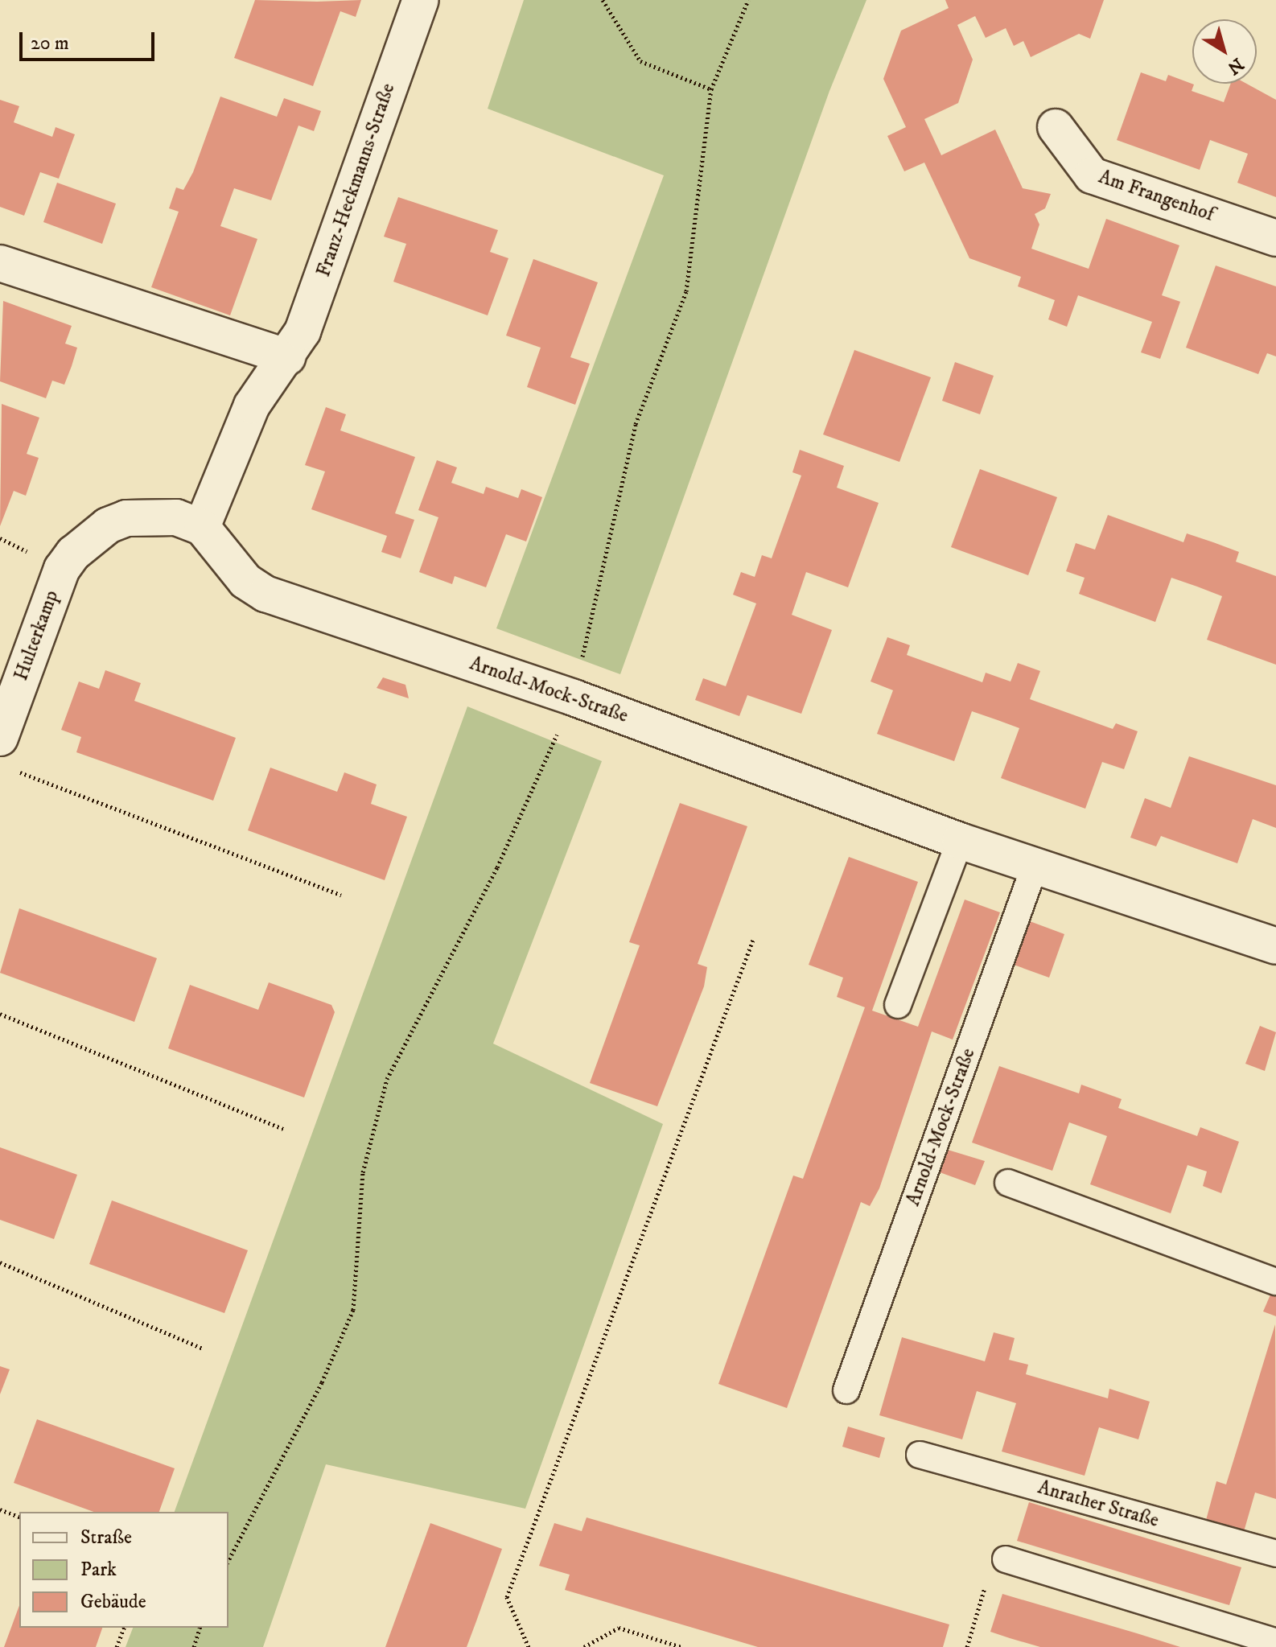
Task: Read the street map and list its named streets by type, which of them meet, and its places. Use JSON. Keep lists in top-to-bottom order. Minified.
{"streets":{"street":["Franz-Heckmanns-Straße","Am Frangenhof","Hulterkamp","Arnold-Mock-Straße"],"lane":["Anrather Straße"]},"crossings":[["Franz-Heckmanns-Straße","Hulterkamp"],["Franz-Heckmanns-Straße","Arnold-Mock-Straße"],["Hulterkamp","Arnold-Mock-Straße"]],"legend":["Straße","Park","Gebäude"],"scale_bar":"20 m","north":"bottom right"}
